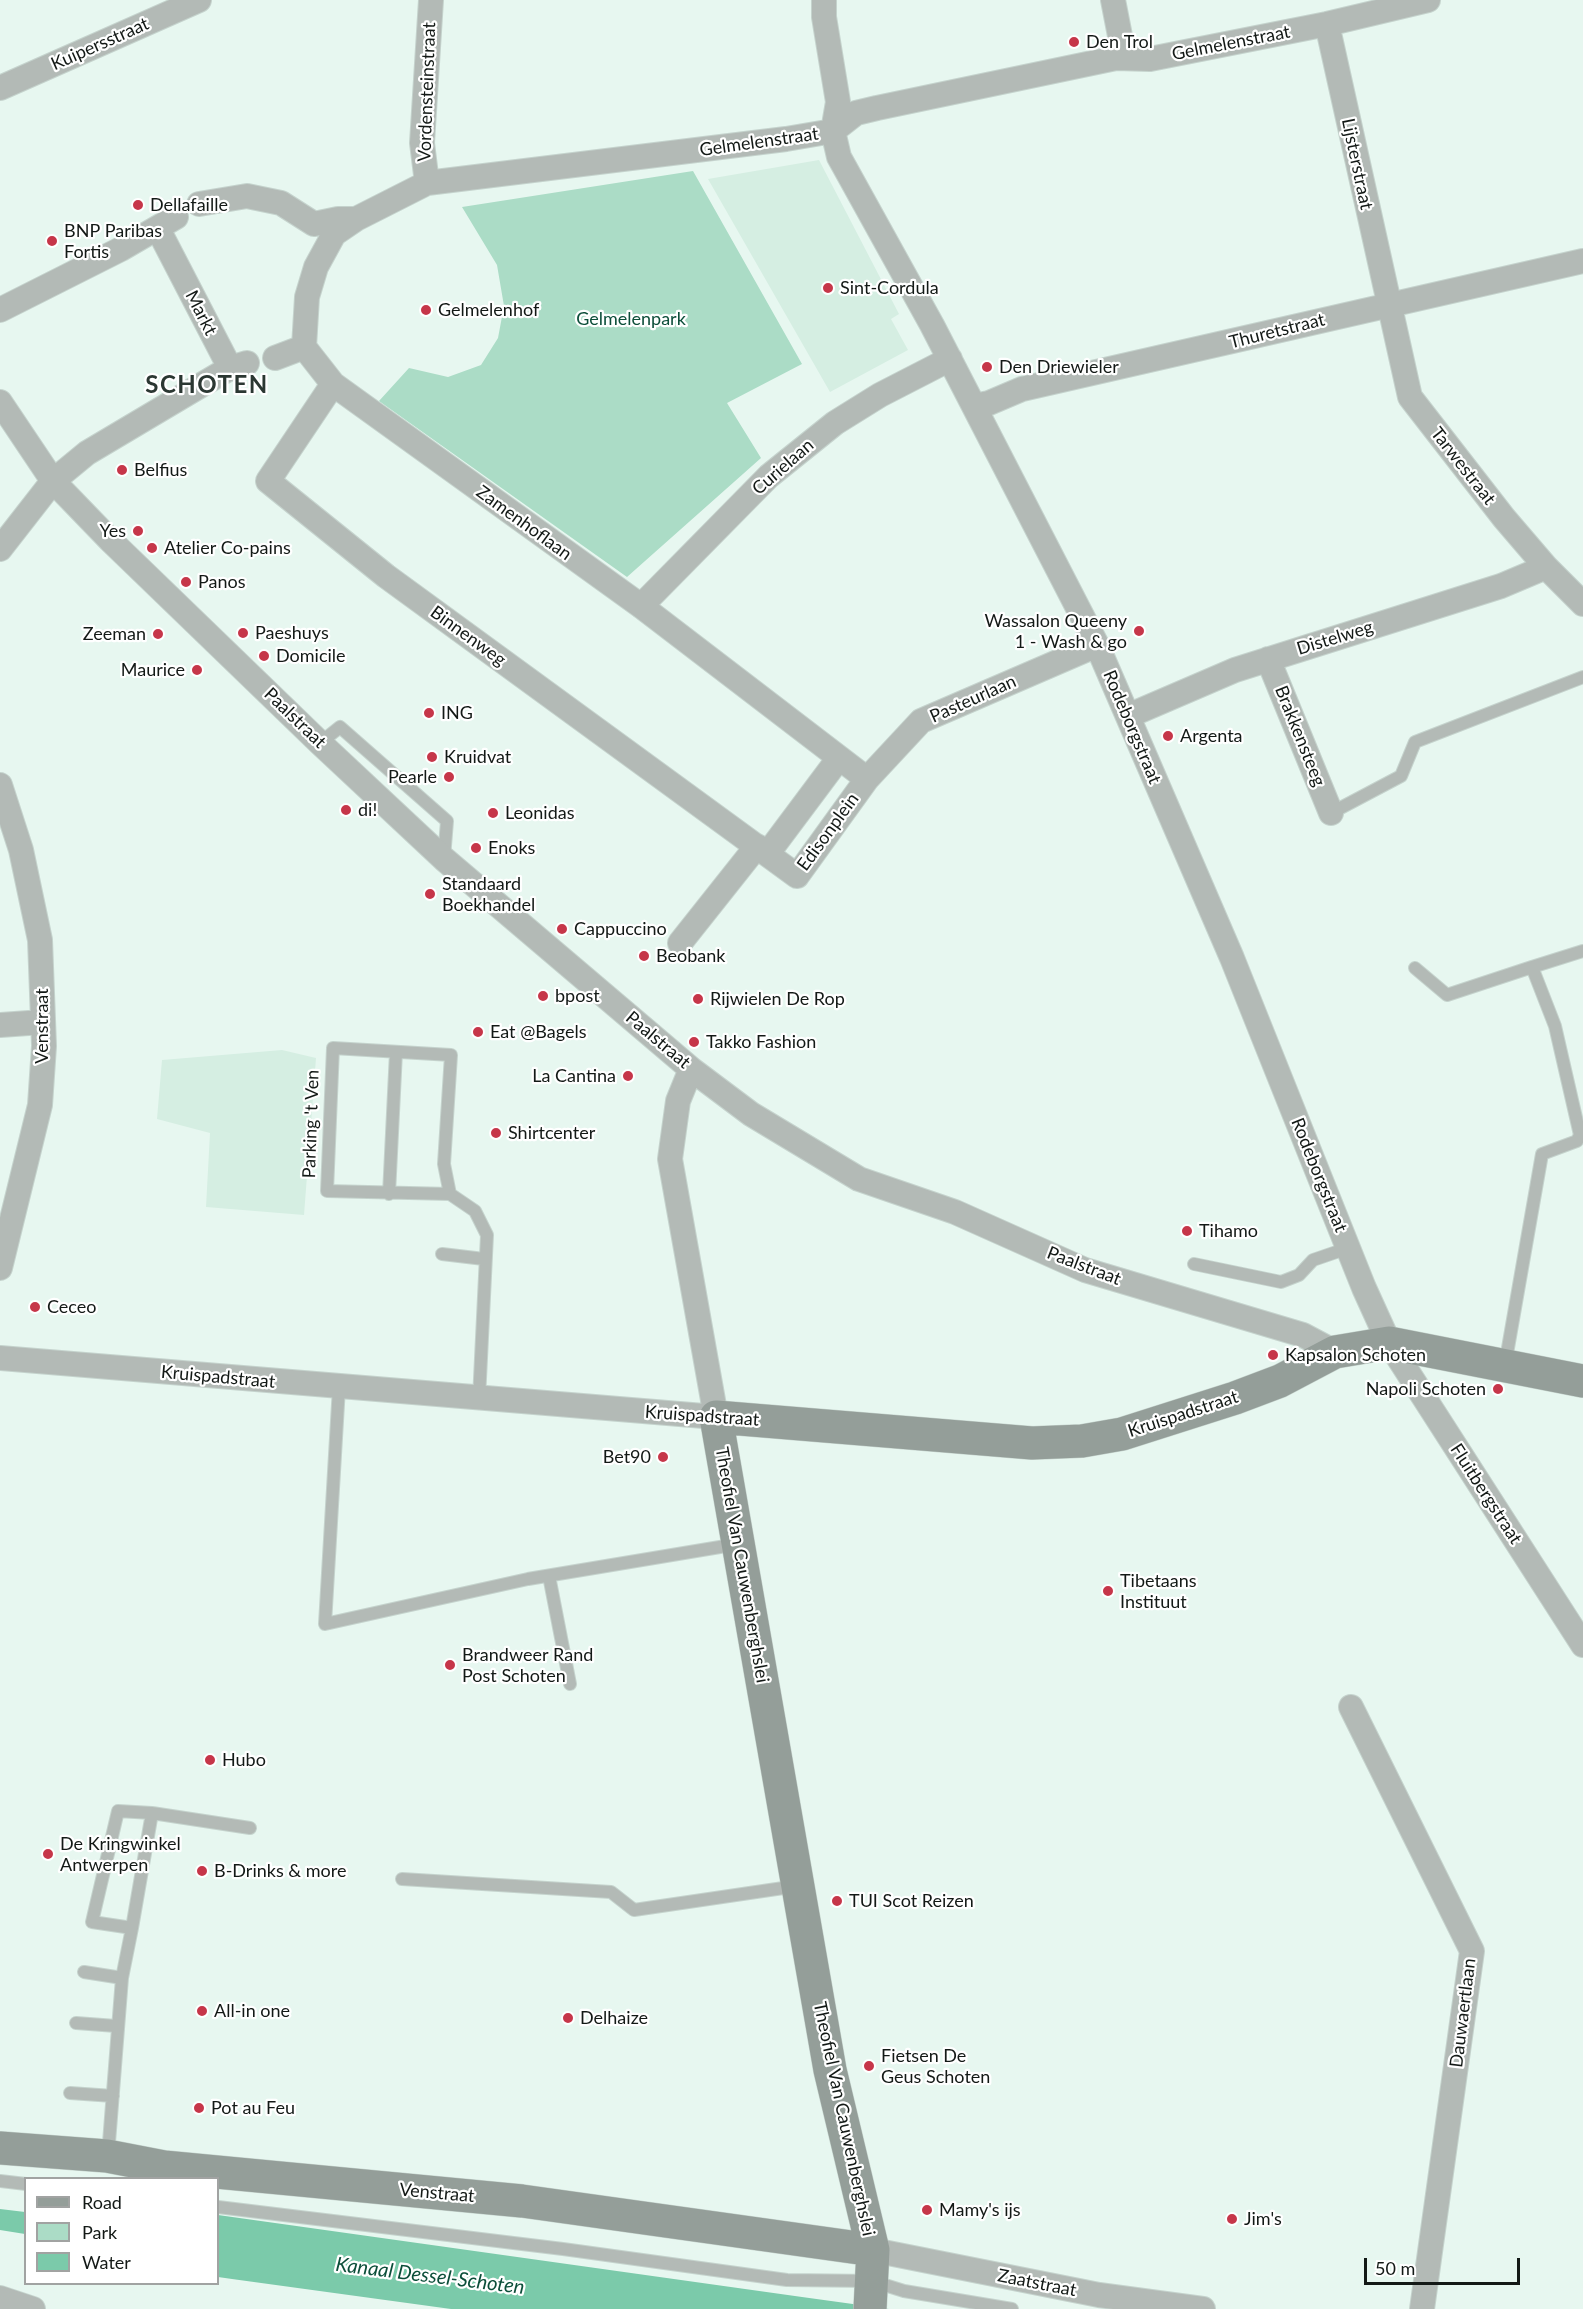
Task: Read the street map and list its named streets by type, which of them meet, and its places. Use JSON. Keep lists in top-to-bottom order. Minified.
{"streets":{"street":["Gelmelenstraat","Kuipersstraat","Vordensteinstraat","Lijsterstraat","Markt","Thuretstraat","Tarwestraat","Curielaan","Zamenhoflaan","Binnenweg","Distelweg","Pasteurlaan","Paalstraat","Rodeborgstraat","Brakkensteeg","Edisonplein","Venstraat","Kruispadstraat","Fluitbergstraat","Theofiel Van Cauwenberghslei","Dauwaertlaan","Zaatstraat"],"lane":["Parking 't Ven"]},"crossings":[["Gelmelenstraat","Vordensteinstraat"],["Gelmelenstraat","Lijsterstraat"],["Gelmelenstraat","Rodeborgstraat"],["Lijsterstraat","Thuretstraat"],["Lijsterstraat","Tarwestraat"],["Markt","Paalstraat"],["Thuretstraat","Tarwestraat"],["Thuretstraat","Rodeborgstraat"],["Tarwestraat","Distelweg"],["Curielaan","Zamenhoflaan"],["Curielaan","Rodeborgstraat"],["Zamenhoflaan","Binnenweg"],["Zamenhoflaan","Pasteurlaan"],["Zamenhoflaan","Edisonplein"],["Binnenweg","Edisonplein"],["Distelweg","Rodeborgstraat"],["Distelweg","Brakkensteeg"],["Pasteurlaan","Rodeborgstraat"],["Pasteurlaan","Edisonplein"],["Paalstraat","Kruispadstraat"],["Paalstraat","Theofiel Van Cauwenberghslei"],["Rodeborgstraat","Kruispadstraat"],["Rodeborgstraat","Fluitbergstraat"],["Venstraat","Theofiel Van Cauwenberghslei"],["Venstraat","Zaatstraat"],["Kruispadstraat","Fluitbergstraat"],["Kruispadstraat","Theofiel Van Cauwenberghslei"],["Theofiel Van Cauwenberghslei","Zaatstraat"]],"districts":["SCHOTEN"],"water":["Kanaal Dessel-Schoten"],"parks":["Gelmelenpark"],"places":["Den Trol","Dellafaille","BNP Paribas Fortis","Sint-Cordula","Gelmelenhof","Den Driewieler","Belfius","Yes","Atelier Co-pains","Panos","Wassalon Queeny 1 - Wash & go","Paeshuys","Zeeman","Domicile","Maurice","ING","Argenta","Kruidvat","Pearle","di!","Leonidas","Enoks","Standaard Boekhandel","Cappuccino","Beobank","bpost","Rijwielen De Rop","Eat @Bagels","Takko Fashion","La Cantina","Shirtcenter","Tihamo","Ceceo","Kapsalon Schoten","Napoli Schoten","Bet90","Tibetaans Instituut","Brandweer Rand Post Schoten","Hubo","De Kringwinkel Antwerpen","B-Drinks & more","TUI Scot Reizen","All-in one","Delhaize","Fietsen De Geus Schoten","Pot au Feu","Mamy's ijs","Jim's"],"legend":["Road","Park","Water"],"scale_bar":"50 m"}
